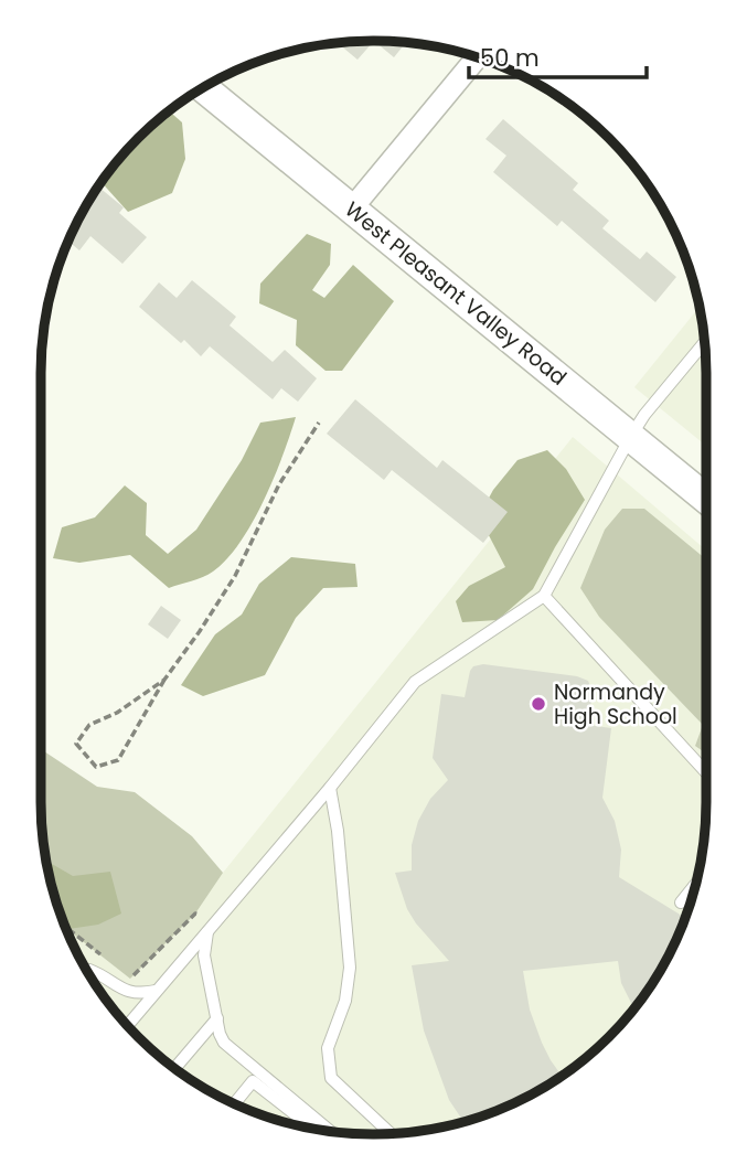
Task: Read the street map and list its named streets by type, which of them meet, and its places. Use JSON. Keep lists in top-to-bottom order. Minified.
{"streets":{"main road":["West Pleasant Valley Road"]},"places":["Normandy High School"],"scale_bar":"50 m"}
